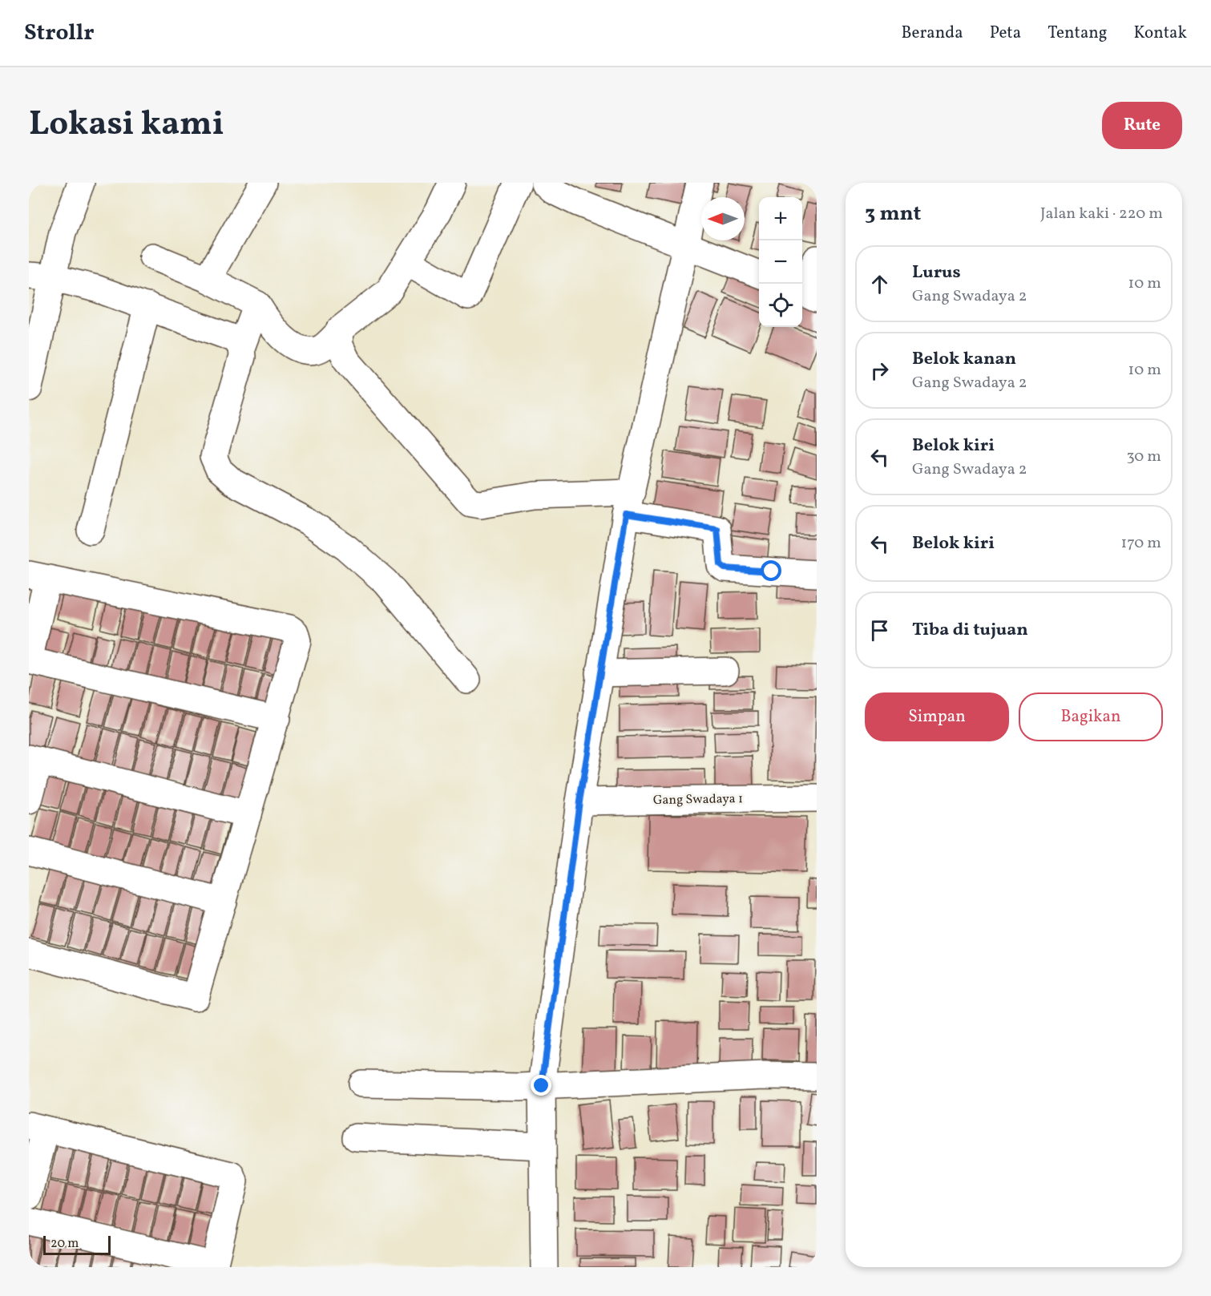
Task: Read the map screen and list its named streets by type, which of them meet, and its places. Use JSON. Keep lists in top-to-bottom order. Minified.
{"streets":{"street":["Gang Swadaya 1"]},"scale_bar":"20 m","north":"left","page":{"header":"Strollr","nav":["Beranda","Peta","Tentang","Kontak"],"title":"Lokasi kami","buttons":["Rute",["Simpan","Bagikan"]],"heading":["3 mnt","Jalan kaki · 220 m"],"map_buttons":["+","−"],"list":[["Lurus","Gang Swadaya 2","10 m"],["Belok kanan","Gang Swadaya 2","10 m"],["Belok kiri","Gang Swadaya 2","30 m"],["Belok kiri","170 m"],"Tiba di tujuan"],"scale":"20 m"}}
